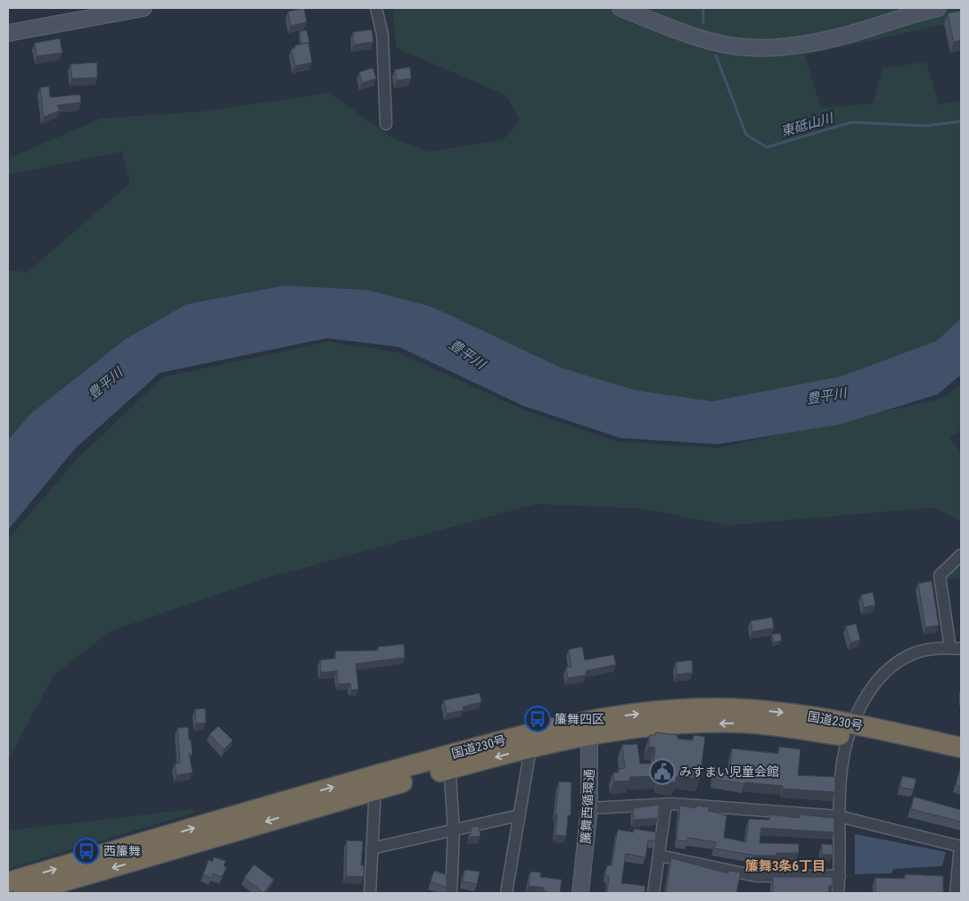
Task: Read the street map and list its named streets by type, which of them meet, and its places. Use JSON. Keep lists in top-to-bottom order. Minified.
{"streets":{"highway":["国道230号"],"street":["簾舞西循環通"]},"crossings":[["国道230号","簾舞西循環通"]],"districts":["簾舞3条6丁目"],"water":["東砥山川","豊平川"],"places":{"bus stop":["簾舞四区","西簾舞"],"public building":["みすまい児童会館"]}}
